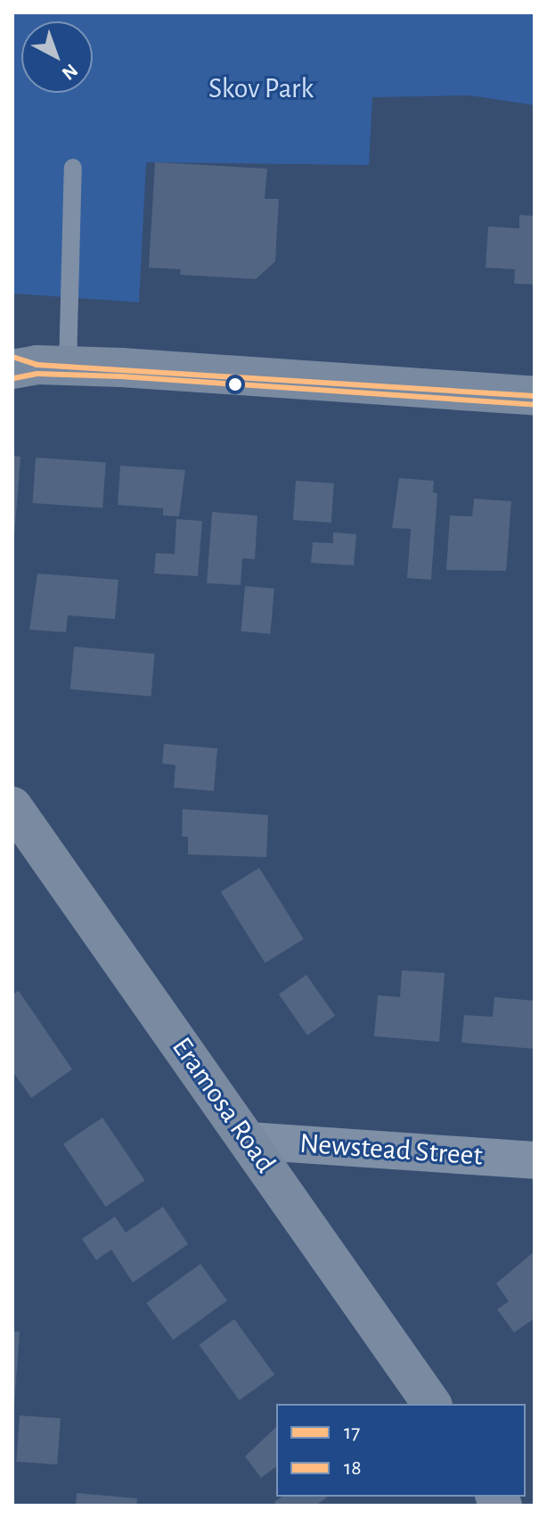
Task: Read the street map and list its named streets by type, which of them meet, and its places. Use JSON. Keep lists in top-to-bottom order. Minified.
{"streets":{"main road":["Eramosa Road"],"street":["Newstead Street"]},"crossings":[["Eramosa Road","Newstead Street"]],"parks":["Skov Park"],"lines":["transit line 17","transit line 18"],"legend":["17","18"],"north":"bottom right"}
